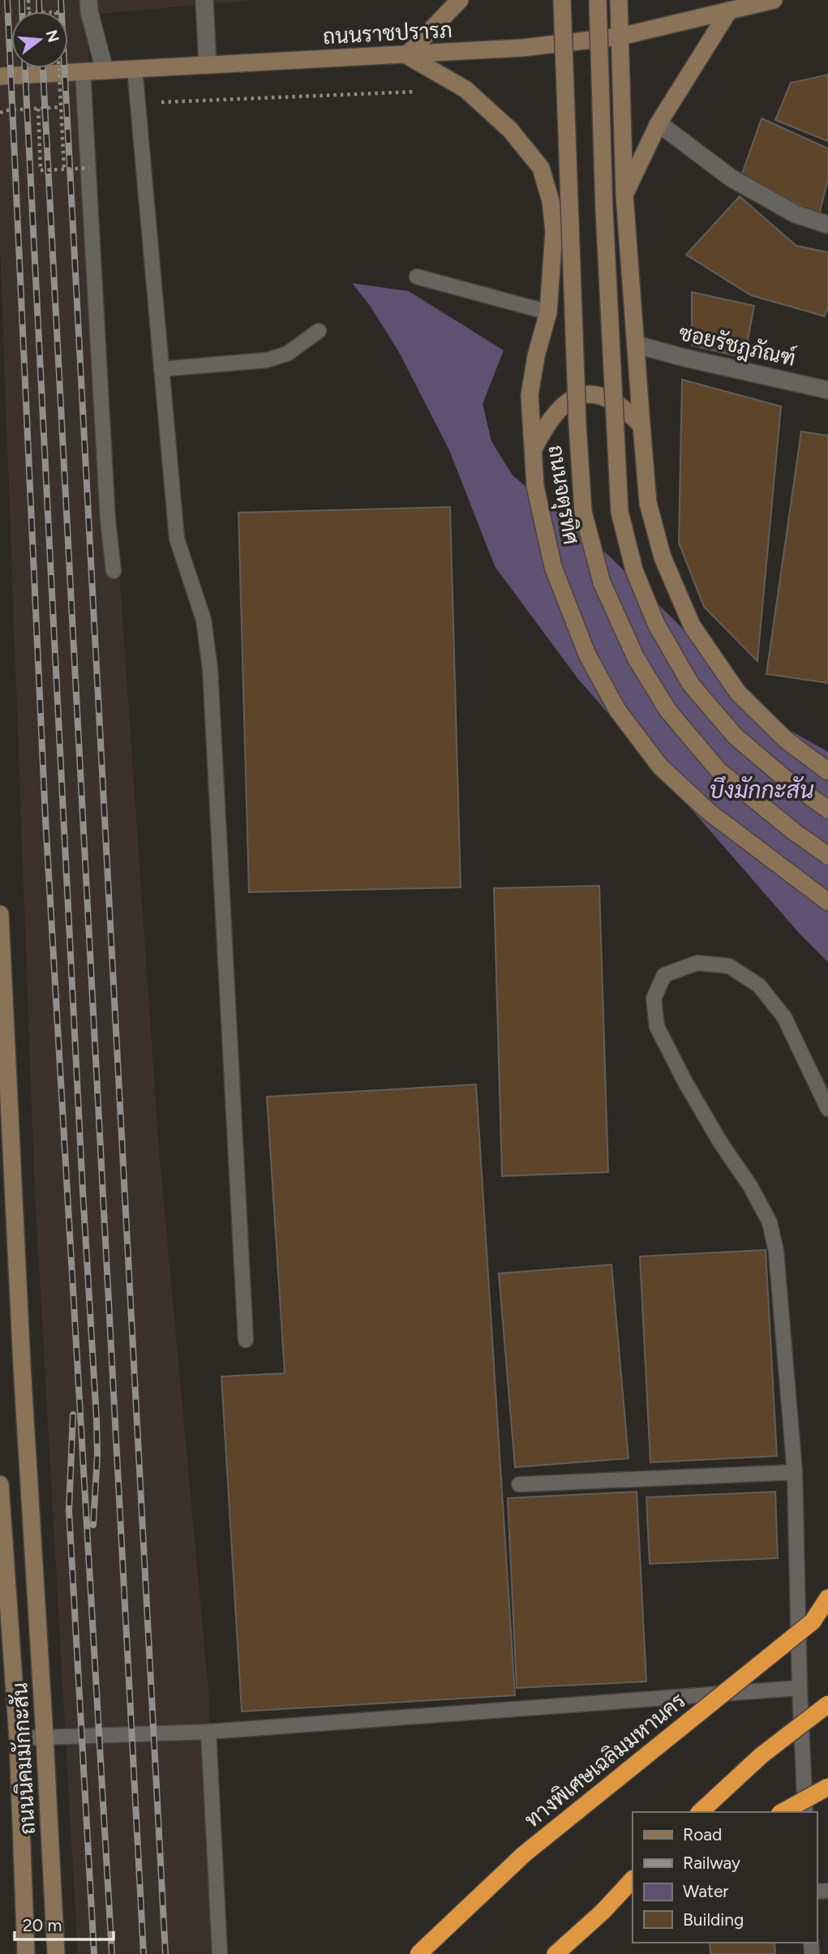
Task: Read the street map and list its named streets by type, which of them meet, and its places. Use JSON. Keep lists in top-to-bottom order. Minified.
{"streets":{"highway":["ทางพิเศษเฉลิมมหานคร"],"main road":["ถนนราชปรารภ","ถนนจตุรทิศ","ถนนนิคมมักกะสัน"],"street":["ซอยรัชฎภัณฑ์"]},"crossings":[["ถนนราชปรารภ","ถนนจตุรทิศ"]],"water":["บึงมักกะสัน"],"legend":["Road","Railway","Water","Building"],"scale_bar":"20 m","north":"right"}
